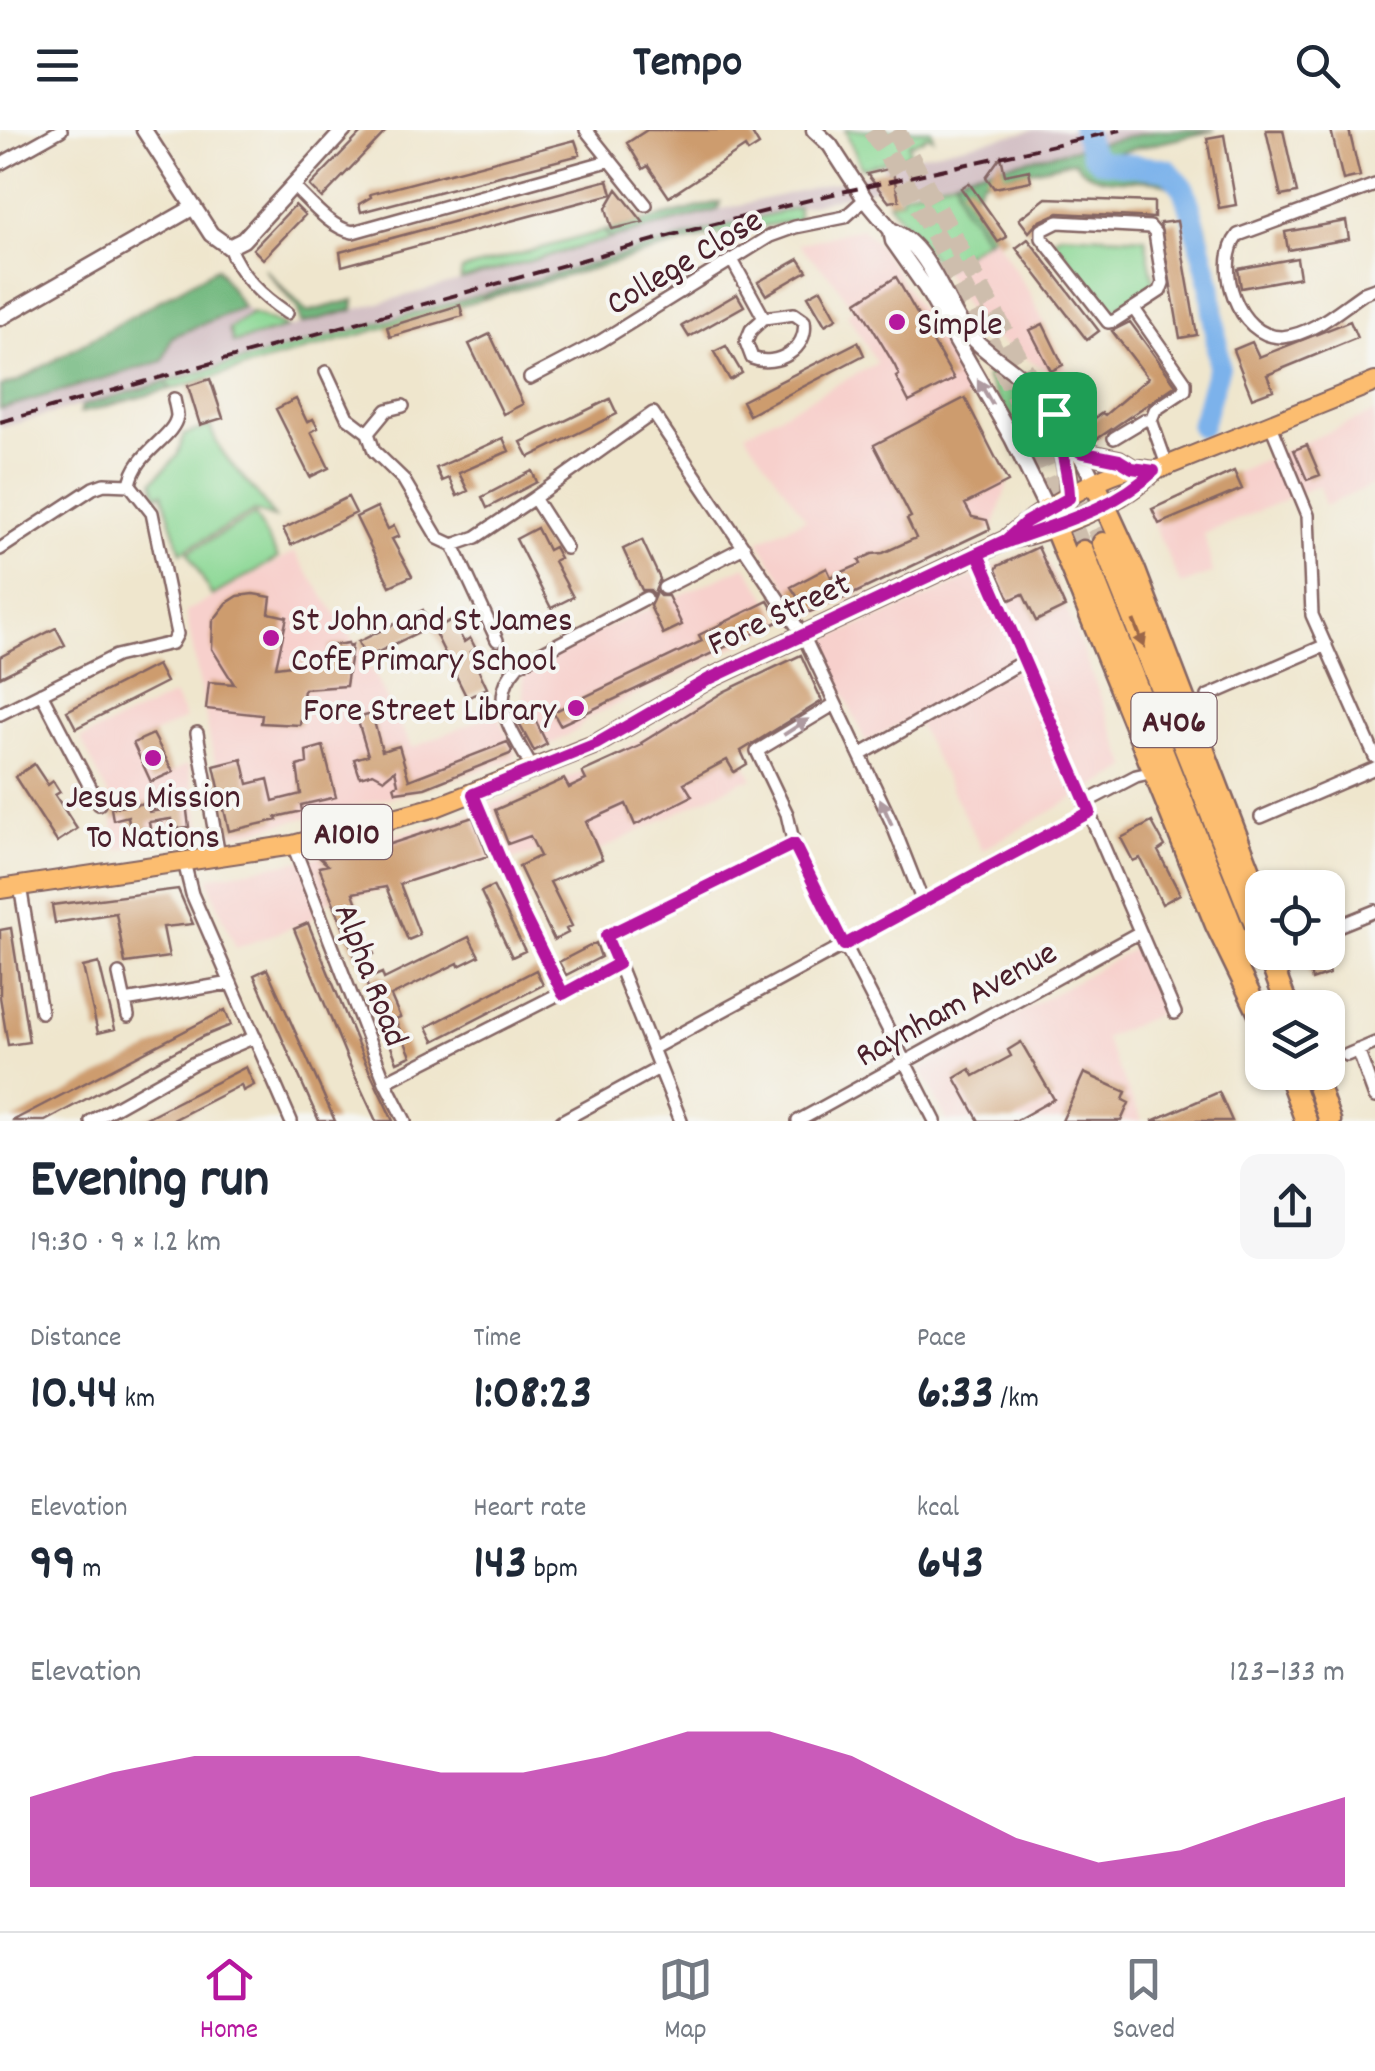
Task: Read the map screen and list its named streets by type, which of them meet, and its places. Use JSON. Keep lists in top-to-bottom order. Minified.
{"streets":{"highway":["A406"],"main road":["Fore Street","A1010"],"street":["College Close","Alpha Road","Raynham Avenue"]},"crossings":[["Fore Street","A406"],["Fore Street","Alpha Road"]],"places":["Simple","St John and St James CofE Primary School","Fore Street Library","Jesus Mission To Nations"],"page":{"header":"Tempo","heading":["Evening run","19:30 · 9 × 1.2 km"],"stats":[["Distance","10.44 km"],["Time","1:08:23"],["Pace","6:33 /km"],["Elevation","99 m"],["Heart rate","143 bpm"],["kcal","643"]],"chart":["Elevation","123–133 m"],"tabs":["Home","Map","Saved"]}}
